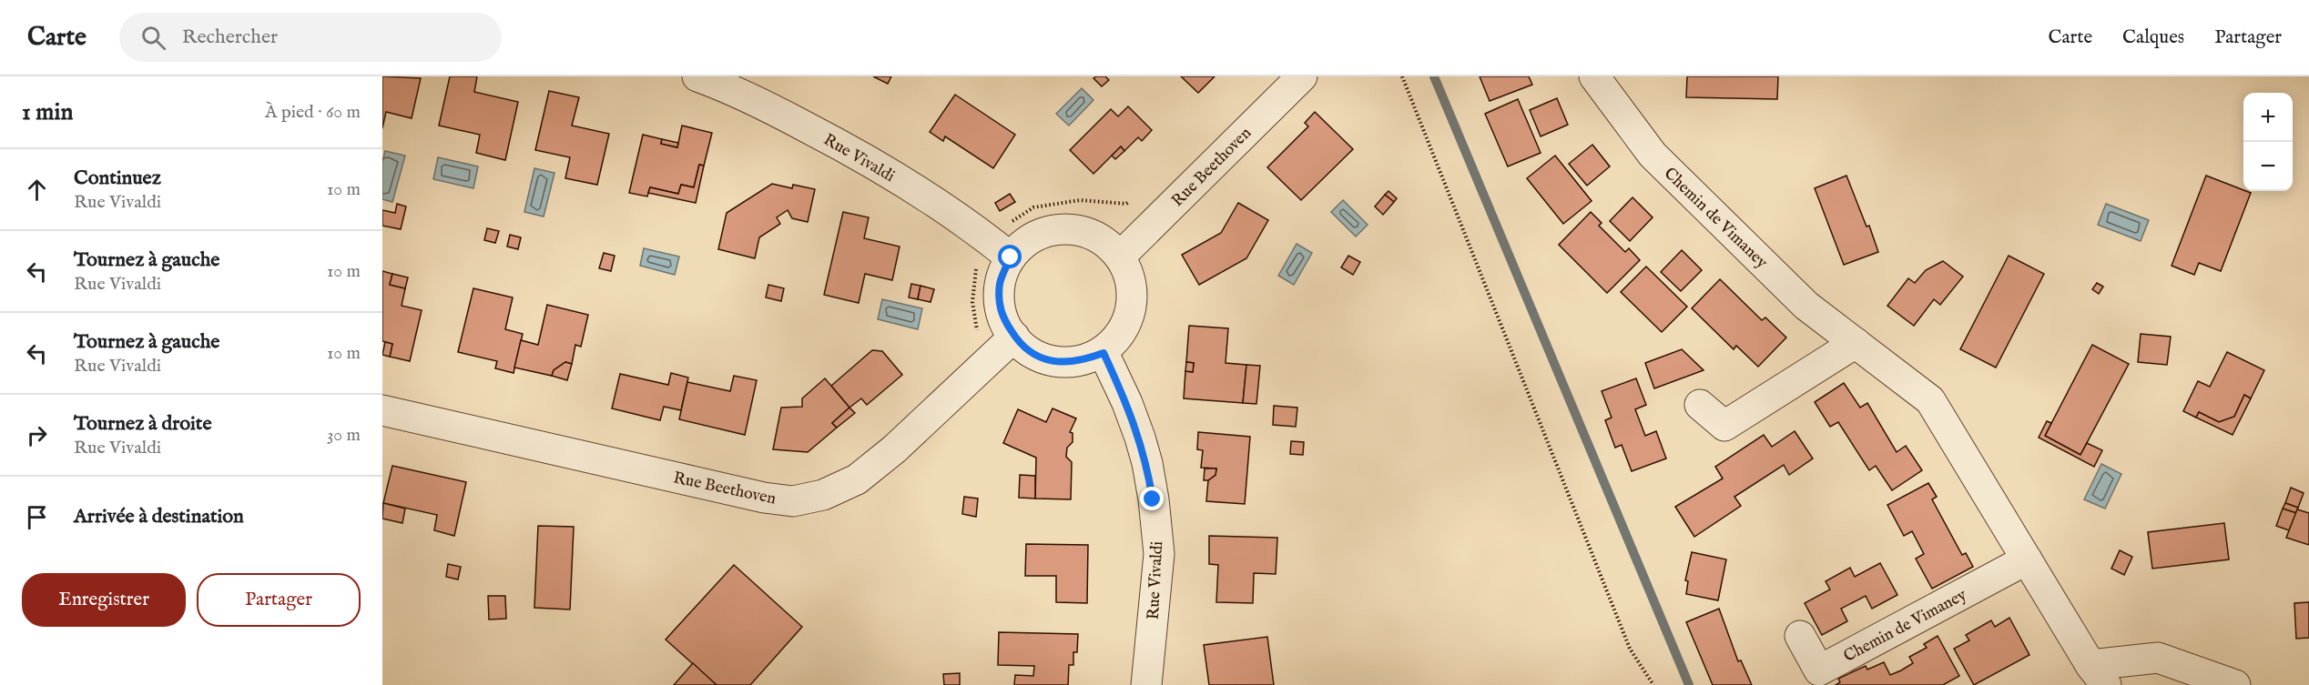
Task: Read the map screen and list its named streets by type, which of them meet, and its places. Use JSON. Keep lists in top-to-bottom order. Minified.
{"streets":{"street":["Rue Vivaldi","Rue Beethoven","Chemin de Vimaney"]},"crossings":[["Rue Vivaldi","Rue Beethoven"]],"page":{"header":"Carte","search":"Rechercher","nav":["Carte","Calques","Partager"],"heading":["1 min","À pied · 60 m"],"map_buttons":["+","−"],"list":[["Continuez","Rue Vivaldi","10 m"],["Tournez à gauche","Rue Vivaldi","10 m"],["Tournez à gauche","Rue Vivaldi","10 m"],["Tournez à droite","Rue Vivaldi","30 m"],"Arrivée à destination"],"buttons":["Enregistrer","Partager"]}}
